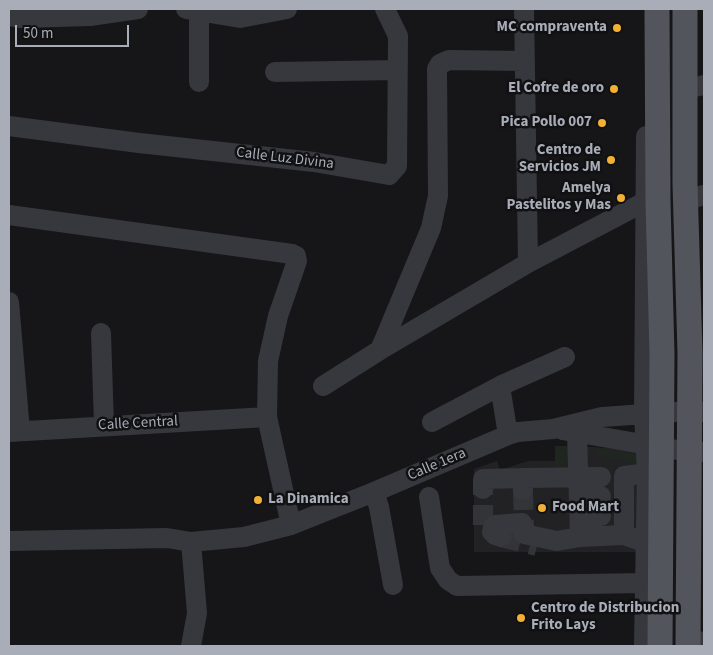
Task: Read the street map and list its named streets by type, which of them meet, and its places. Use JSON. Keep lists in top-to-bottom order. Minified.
{"streets":{"street":["Calle Luz Divina","Calle Central","Calle 1era"]},"places":["MC compraventa","El Cofre de oro","Pica Pollo 007","Centro de Servicios JM","Amelya Pastelitos y Mas","La Dinamica","Food Mart","Centro de Distribucion Frito Lays"],"scale_bar":"50 m"}
